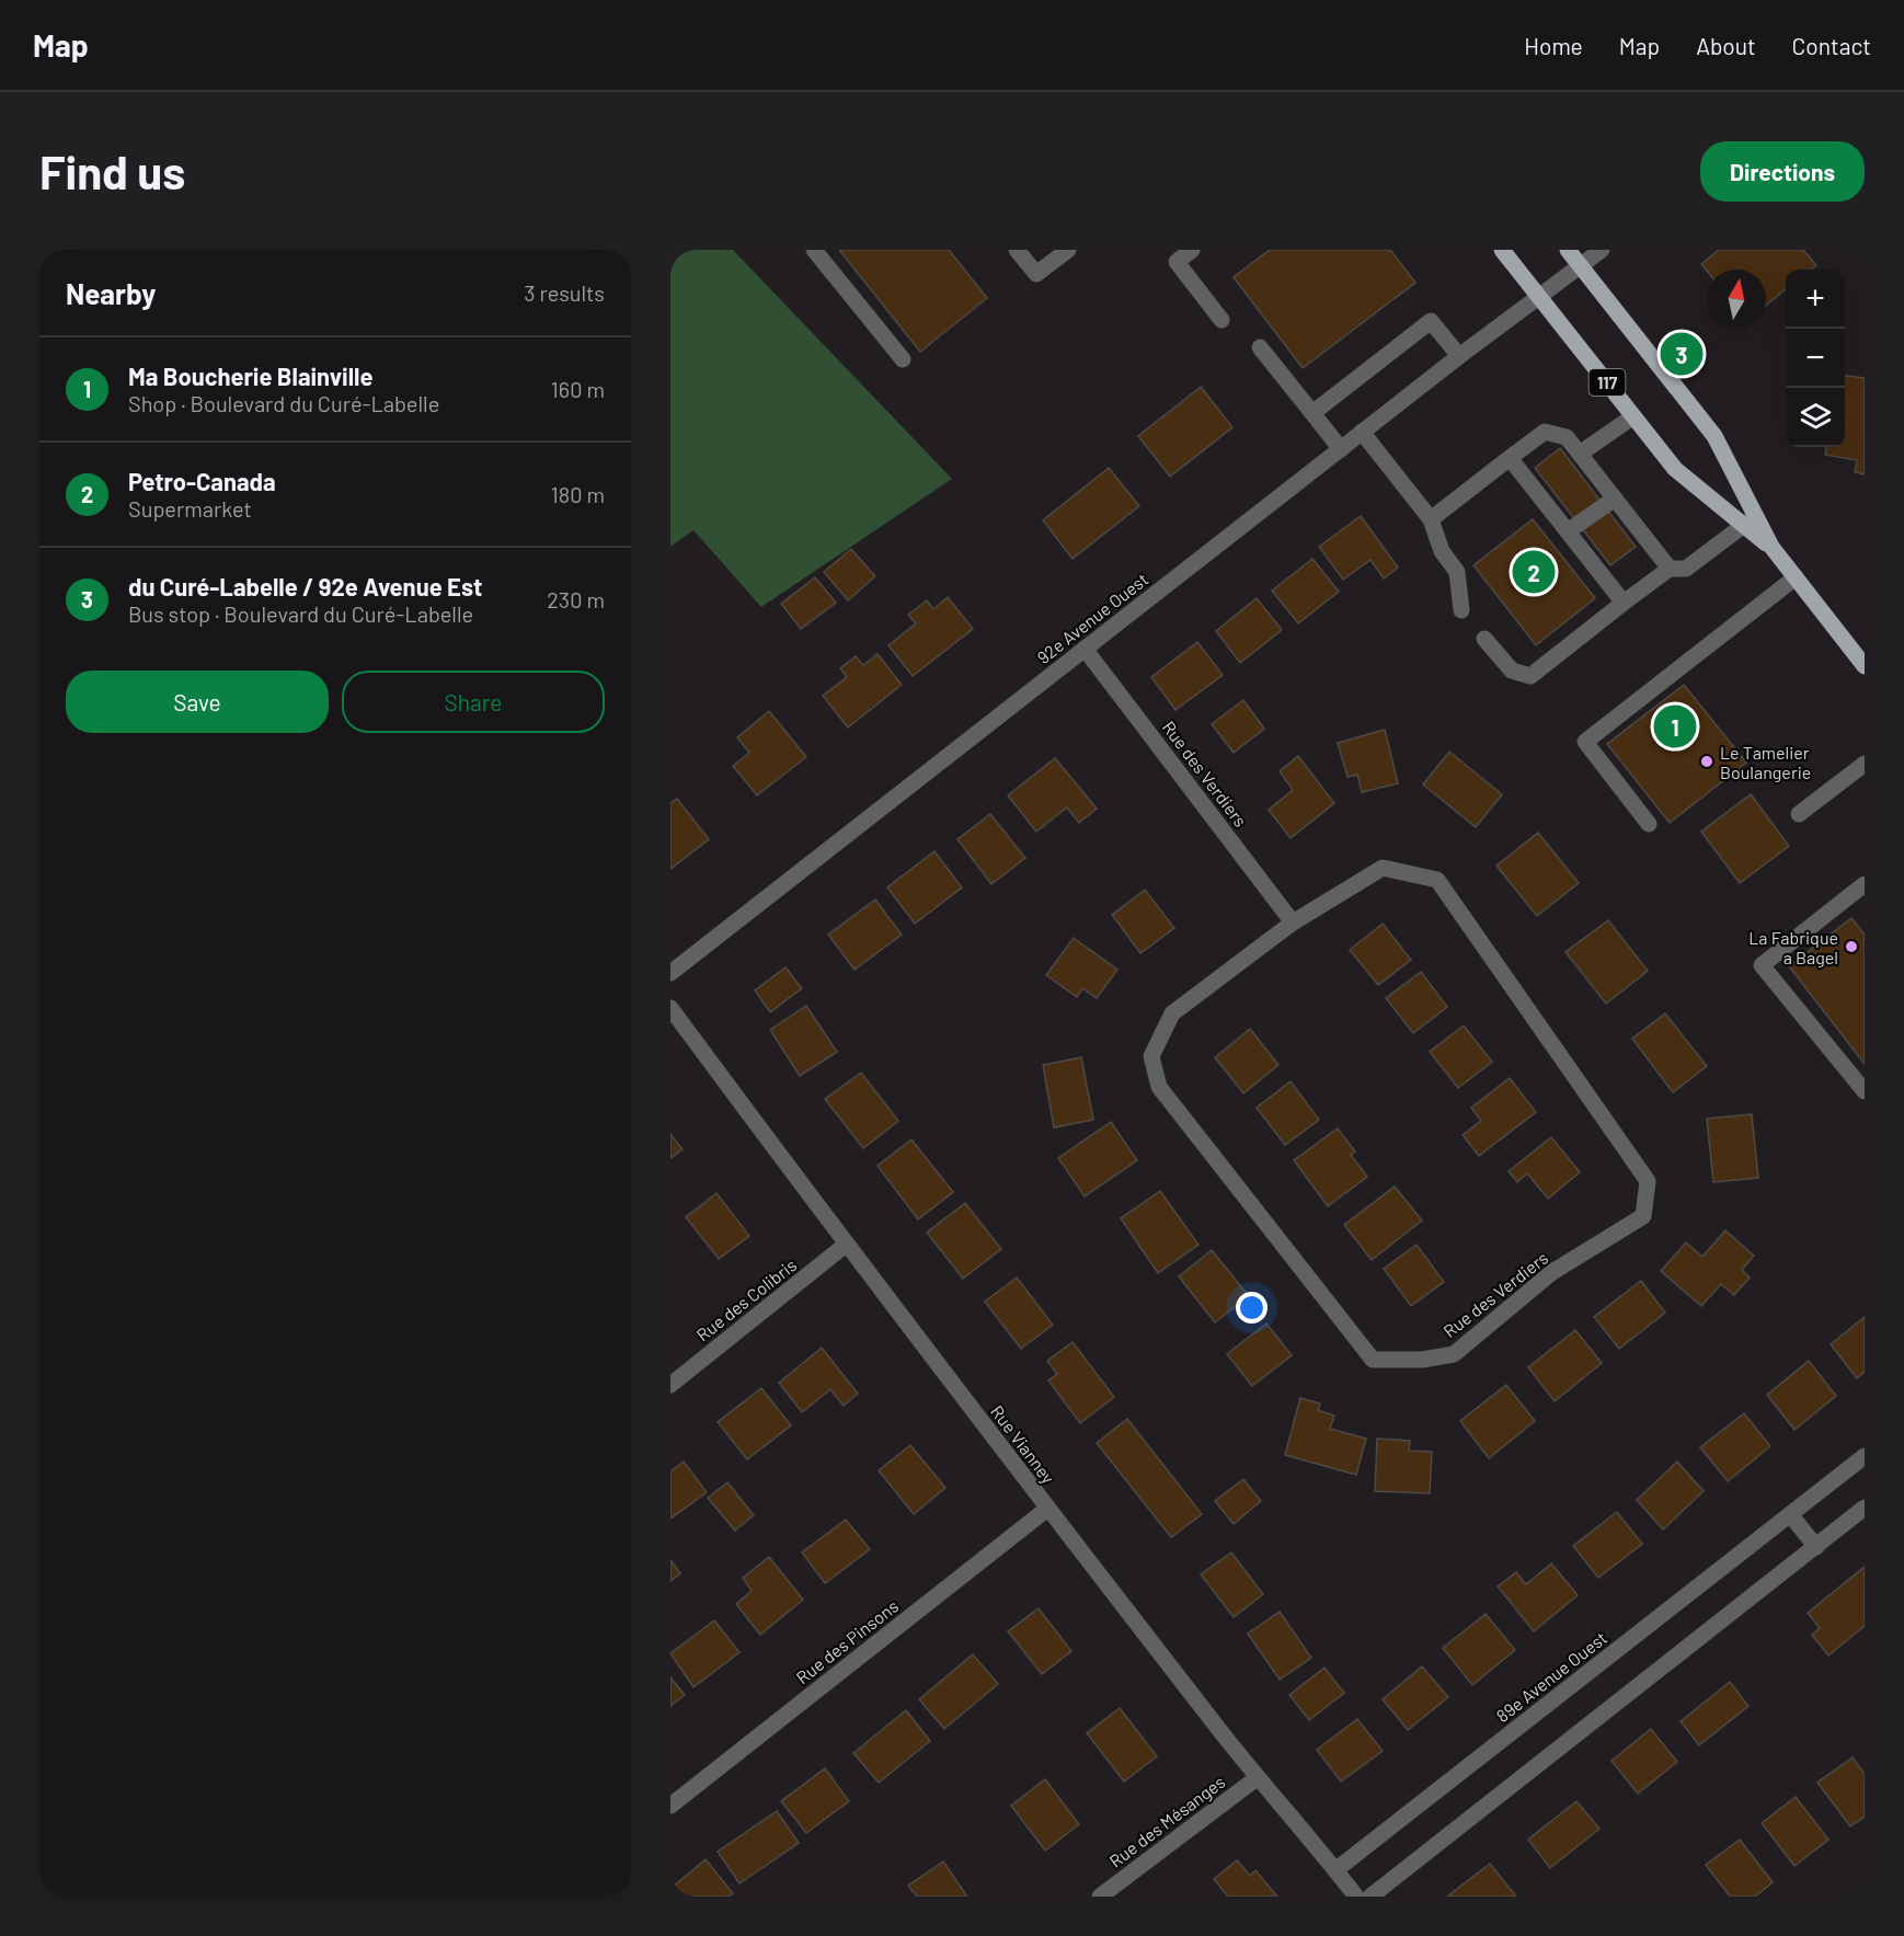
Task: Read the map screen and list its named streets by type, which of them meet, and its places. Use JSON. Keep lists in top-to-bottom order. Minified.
{"streets":{"main road":["117"],"street":["92e Avenue Ouest","Rue des Verdiers","Rue des Colibris","Rue Vianney","Rue des Pinsons","89e Avenue Ouest","Rue des Mésanges"]},"crossings":[["117","92e Avenue Ouest"],["92e Avenue Ouest","Rue des Verdiers"],["Rue des Colibris","Rue Vianney"],["Rue Vianney","Rue des Pinsons"],["Rue Vianney","89e Avenue Ouest"],["Rue Vianney","Rue des Mésanges"]],"places":["Le Tamelier Boulangerie","La Fabrique a Bagel"],"north":"top","page":{"header":"Map","nav":["Home","Map","About","Contact"],"buttons":["Directions",["Save","Share"]],"title":"Find us","heading":["Nearby","3 results"],"map_buttons":["+","−"],"pins":["3","2","1"],"list":[{"mark":"1","name":"Ma Boucherie Blainville","note":"Shop · Boulevard du Curé-Labelle","value":"160 m"},{"mark":"2","name":"Petro-Canada","note":"Supermarket","value":"180 m"},{"mark":"3","name":"du Curé-Labelle / 92e Avenue Est","note":"Bus stop · Boulevard du Curé-Labelle","value":"230 m"}]}}
